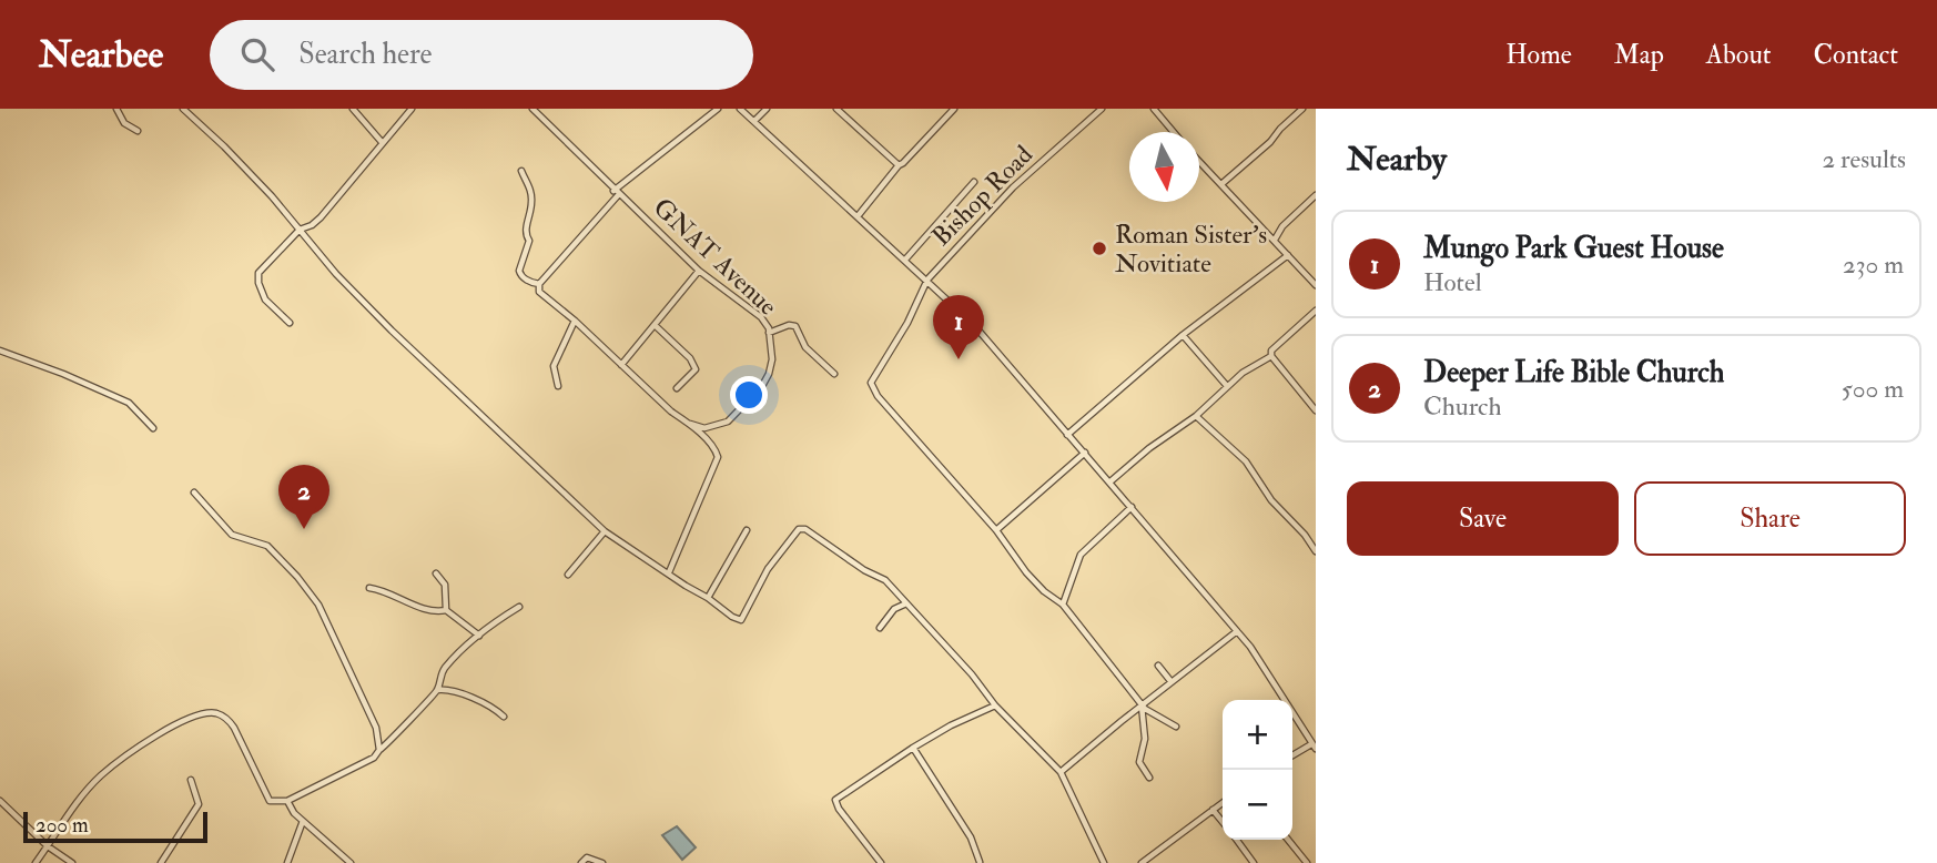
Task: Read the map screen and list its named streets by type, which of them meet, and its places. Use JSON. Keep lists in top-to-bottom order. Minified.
{"streets":{"street":["Bishop Road","GNAT Avenue"]},"places":["Roman Sister's Novitiate"],"scale_bar":"200 m","north":"bottom","page":{"header":"Nearbee","search":"Search here","nav":["Home","Map","About","Contact"],"heading":["Nearby","2 results"],"list":[{"mark":"1","name":"Mungo Park Guest House","note":"Hotel","value":"230 m"},{"mark":"2","name":"Deeper Life Bible Church","note":"Church","value":"500 m"}],"pins":["1","2"],"buttons":["Save","Share"],"map_buttons":["+","−"],"scale":"200 m"}}
